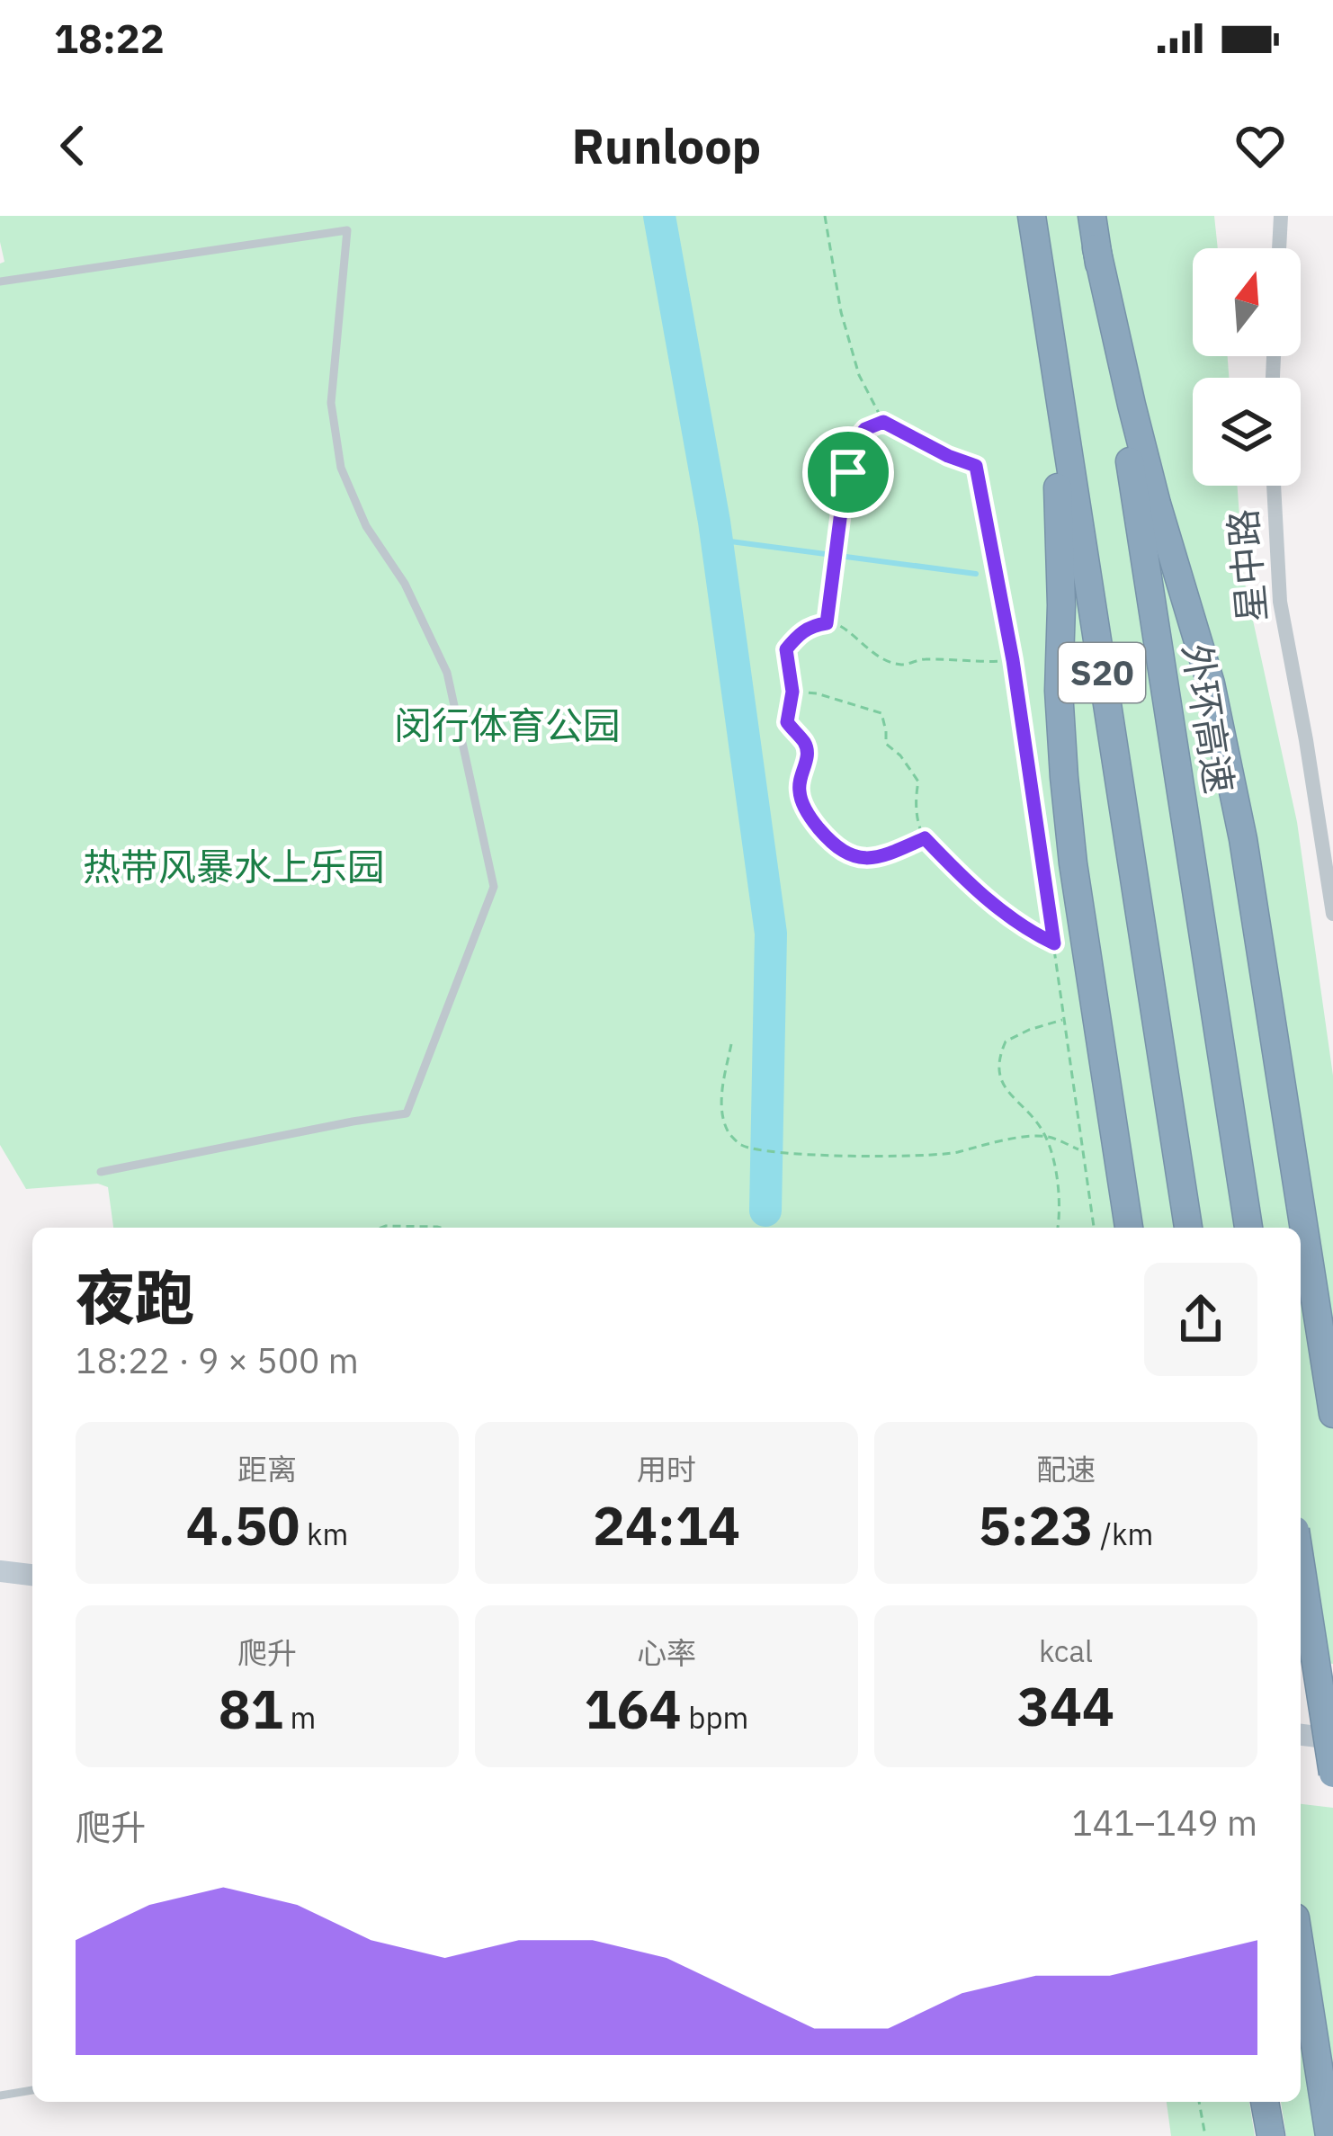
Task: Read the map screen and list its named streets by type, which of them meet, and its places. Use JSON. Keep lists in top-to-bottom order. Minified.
{"streets":{"highway":["S20","外环高速"],"street":["星中路"]},"parks":["闵行体育公园","热带风暴水上乐园"],"north":"top","page":{"status":"18:22","header":"Runloop","heading":["夜跑","18:22 · 9 × 500 m"],"stats":[["距离","4.50 km"],["用时","24:14"],["配速","5:23 /km"],["爬升","81 m"],["心率","164 bpm"],["kcal","344"]],"chart":["爬升","141–149 m"]}}
